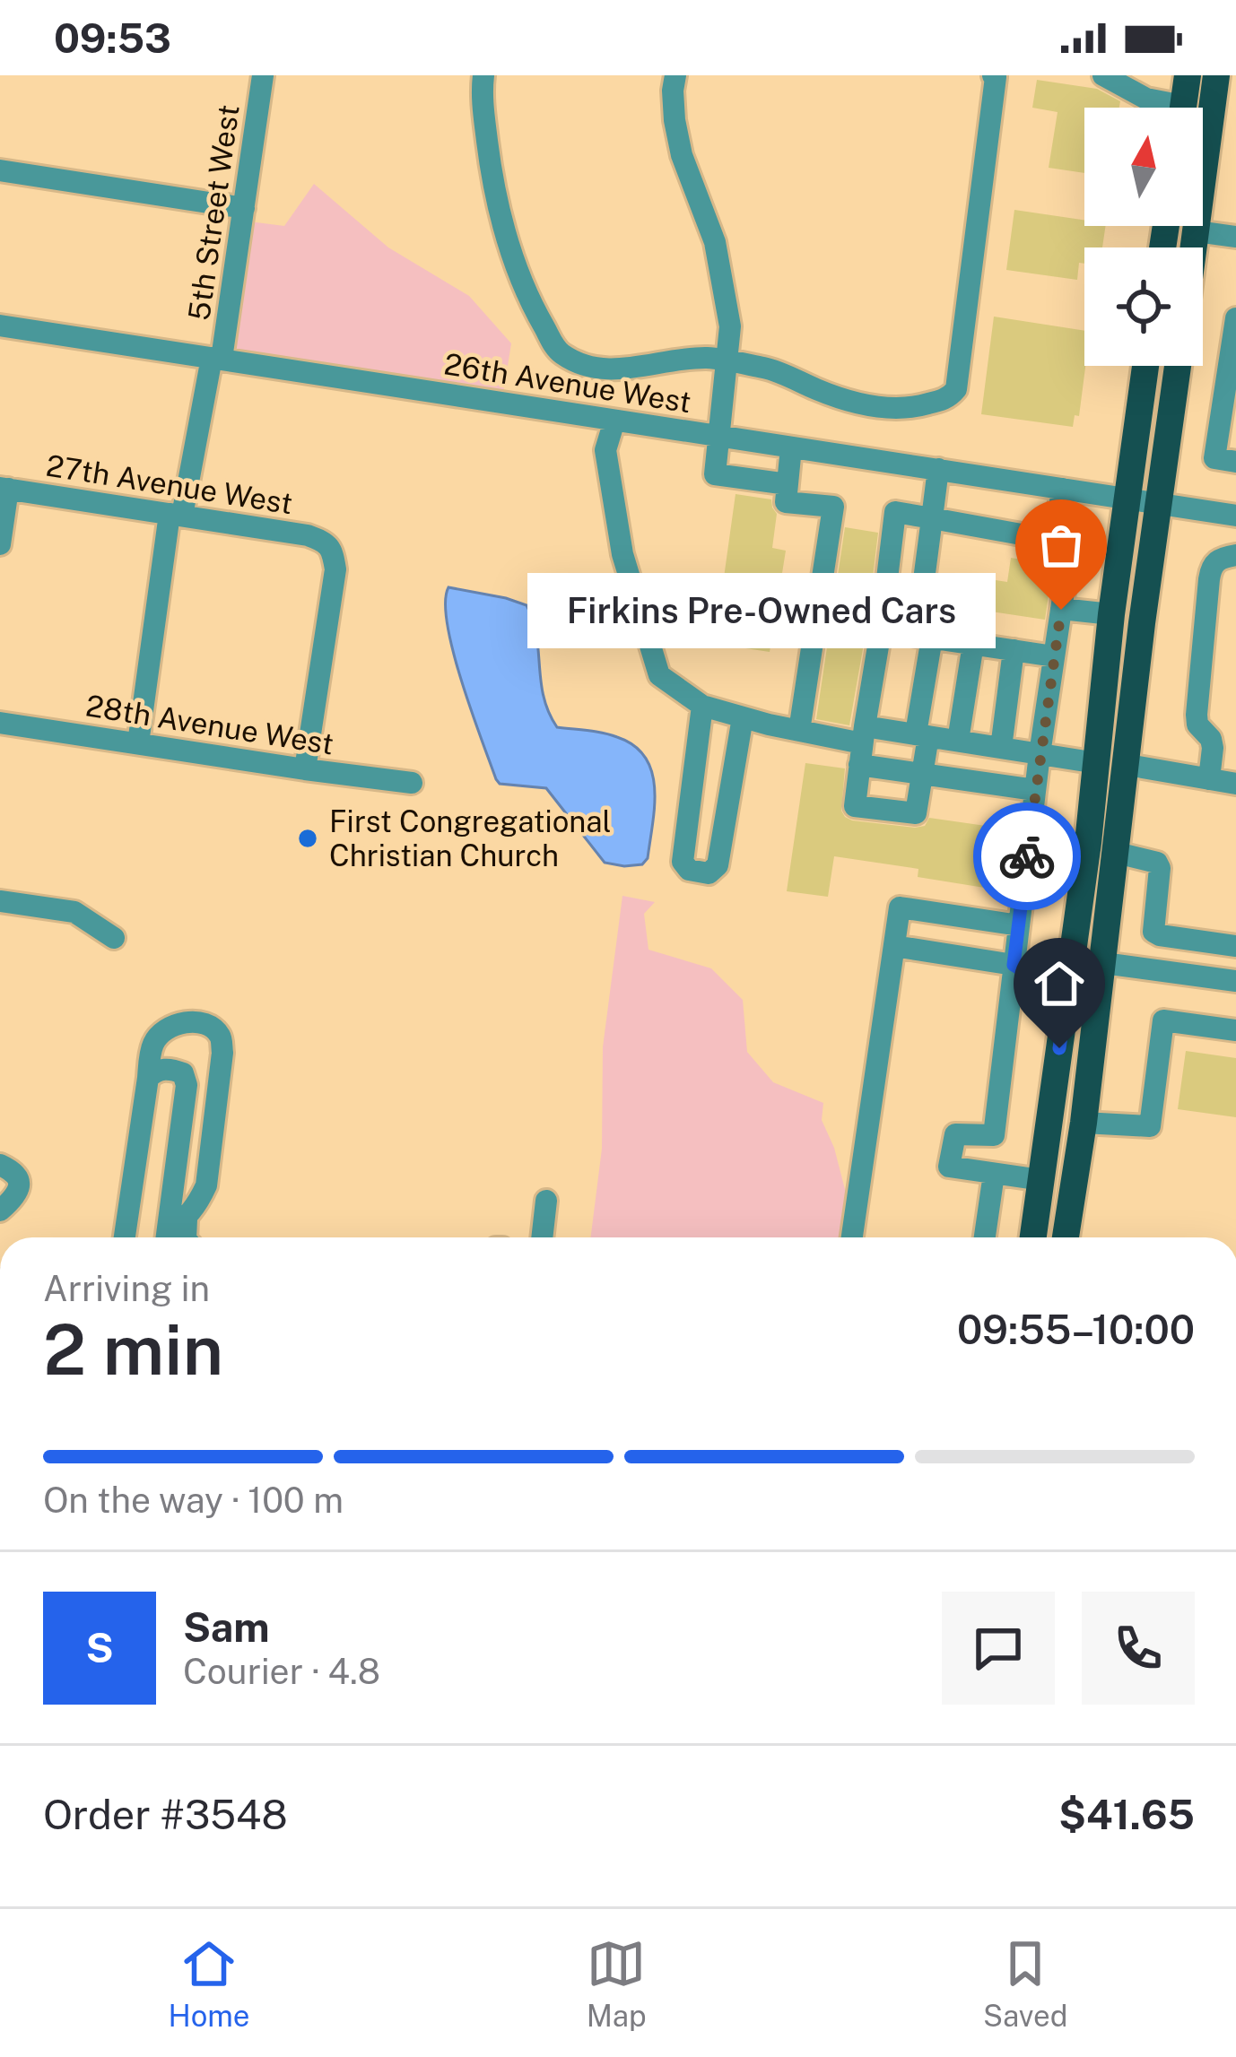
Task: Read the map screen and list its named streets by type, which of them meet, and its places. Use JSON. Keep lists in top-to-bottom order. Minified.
{"streets":{"street":["5th Street West","26th Avenue West","27th Avenue West","28th Avenue West"]},"crossings":[["5th Street West","26th Avenue West"],["5th Street West","27th Avenue West"],["5th Street West","28th Avenue West"],["27th Avenue West","28th Avenue West"]],"places":["Firkins Pre-Owned Cars","First Congregational Christian Church"],"north":"top","page":{"status":"09:53","bubble":"Firkins Pre-Owned Cars","heading":["2 min","Arriving in","09:55–10:00"],"panel":["Sam","Courier · 4.8","Order #3548","$41.65"],"bar":"On the way · 100 m","round":"S","tabs":["Home","Map","Saved"]}}
